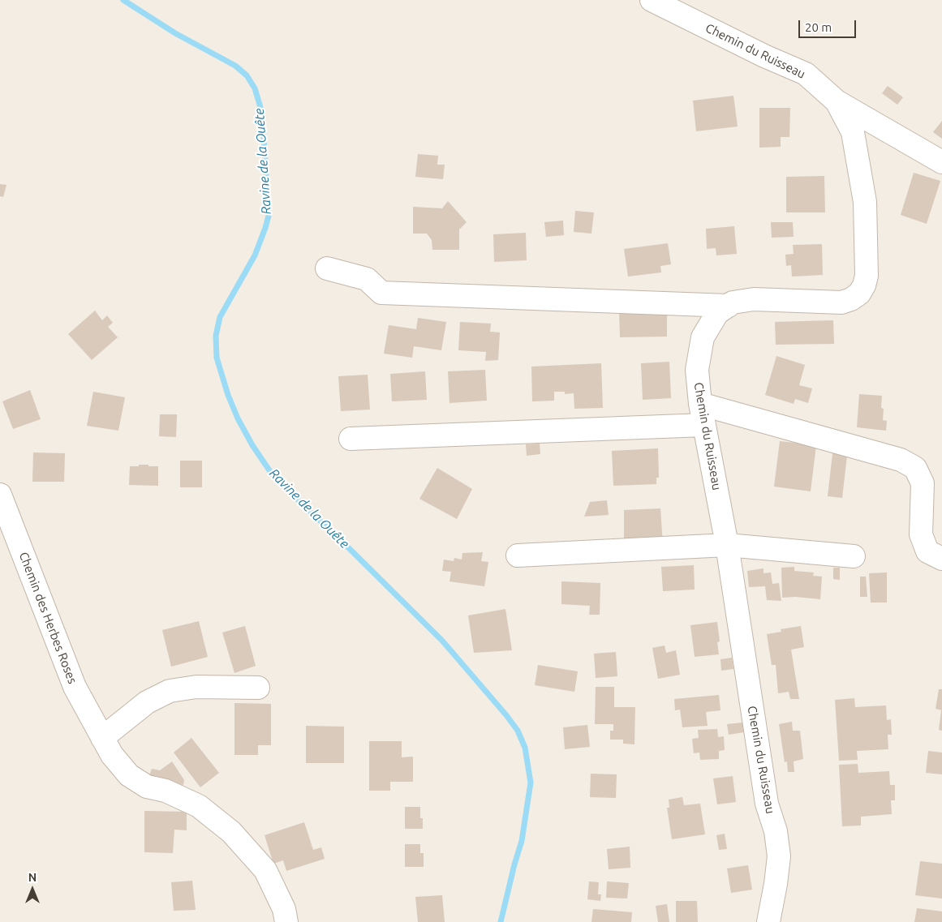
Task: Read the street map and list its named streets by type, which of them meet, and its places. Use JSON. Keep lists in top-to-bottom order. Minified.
{"streets":{"street":["Chemin du Ruisseau","Chemin des Herbes Roses"]},"water":["Ravine de la Ouête"],"scale_bar":"20 m","north":"top"}
